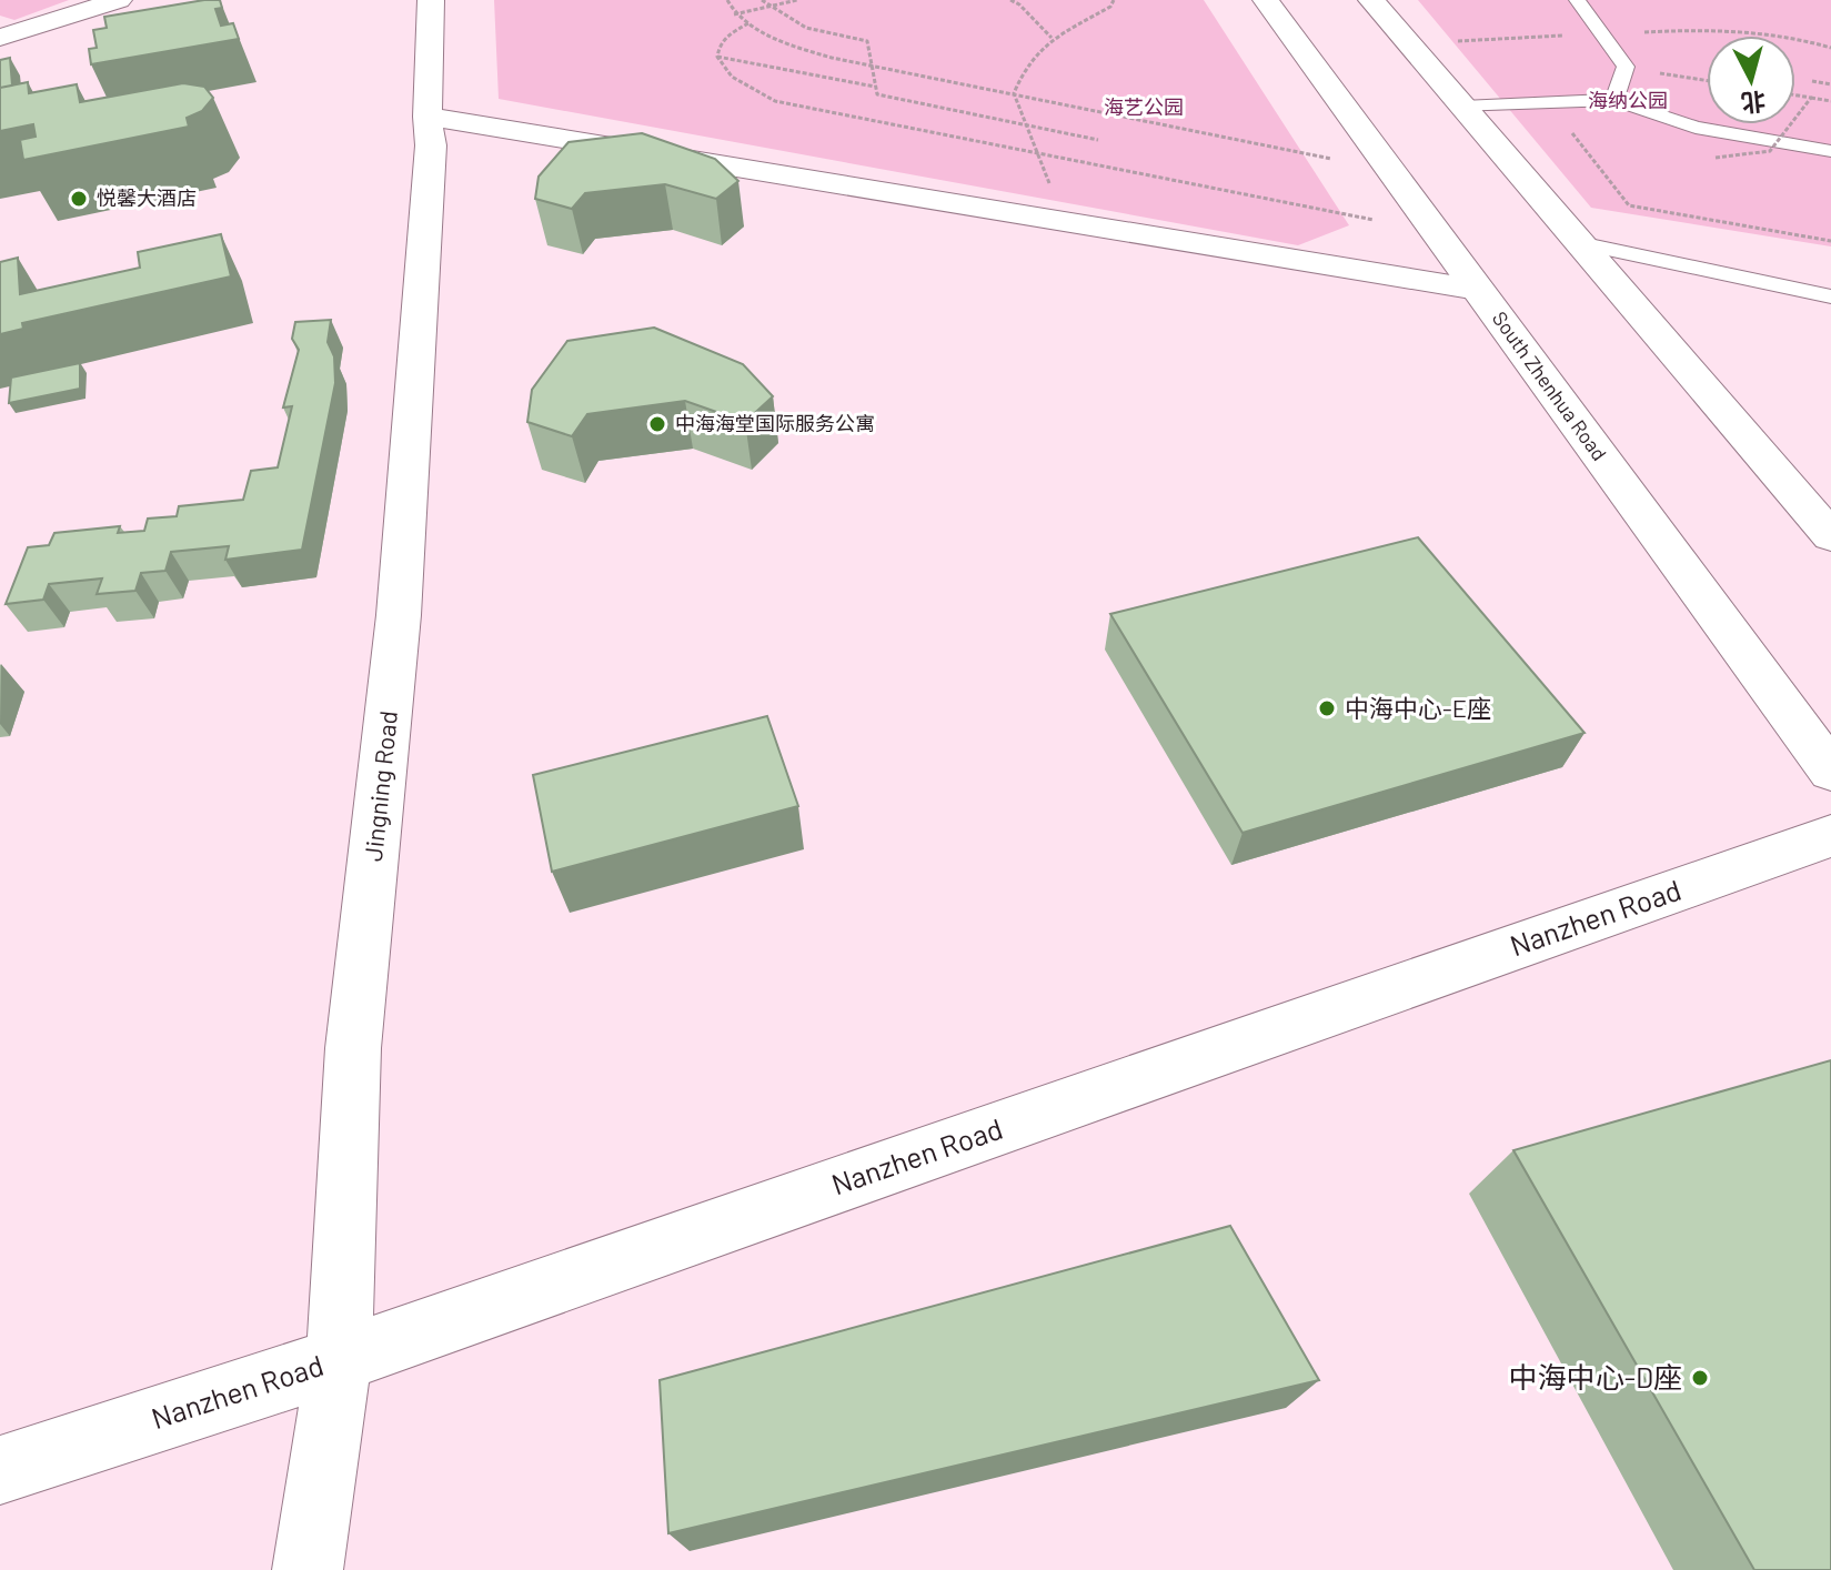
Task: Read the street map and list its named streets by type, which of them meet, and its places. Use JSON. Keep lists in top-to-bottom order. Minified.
{"streets":{"street":["South Zhenhua Road","Jingning Road","Nanzhen Road"]},"crossings":[["Jingning Road","Nanzhen Road"]],"parks":["海纳公园","海艺公园"],"places":["悦馨大酒店","中海海堂国际服务公寓","中海中心-E座","中海中心-D座"],"north":"bottom"}
